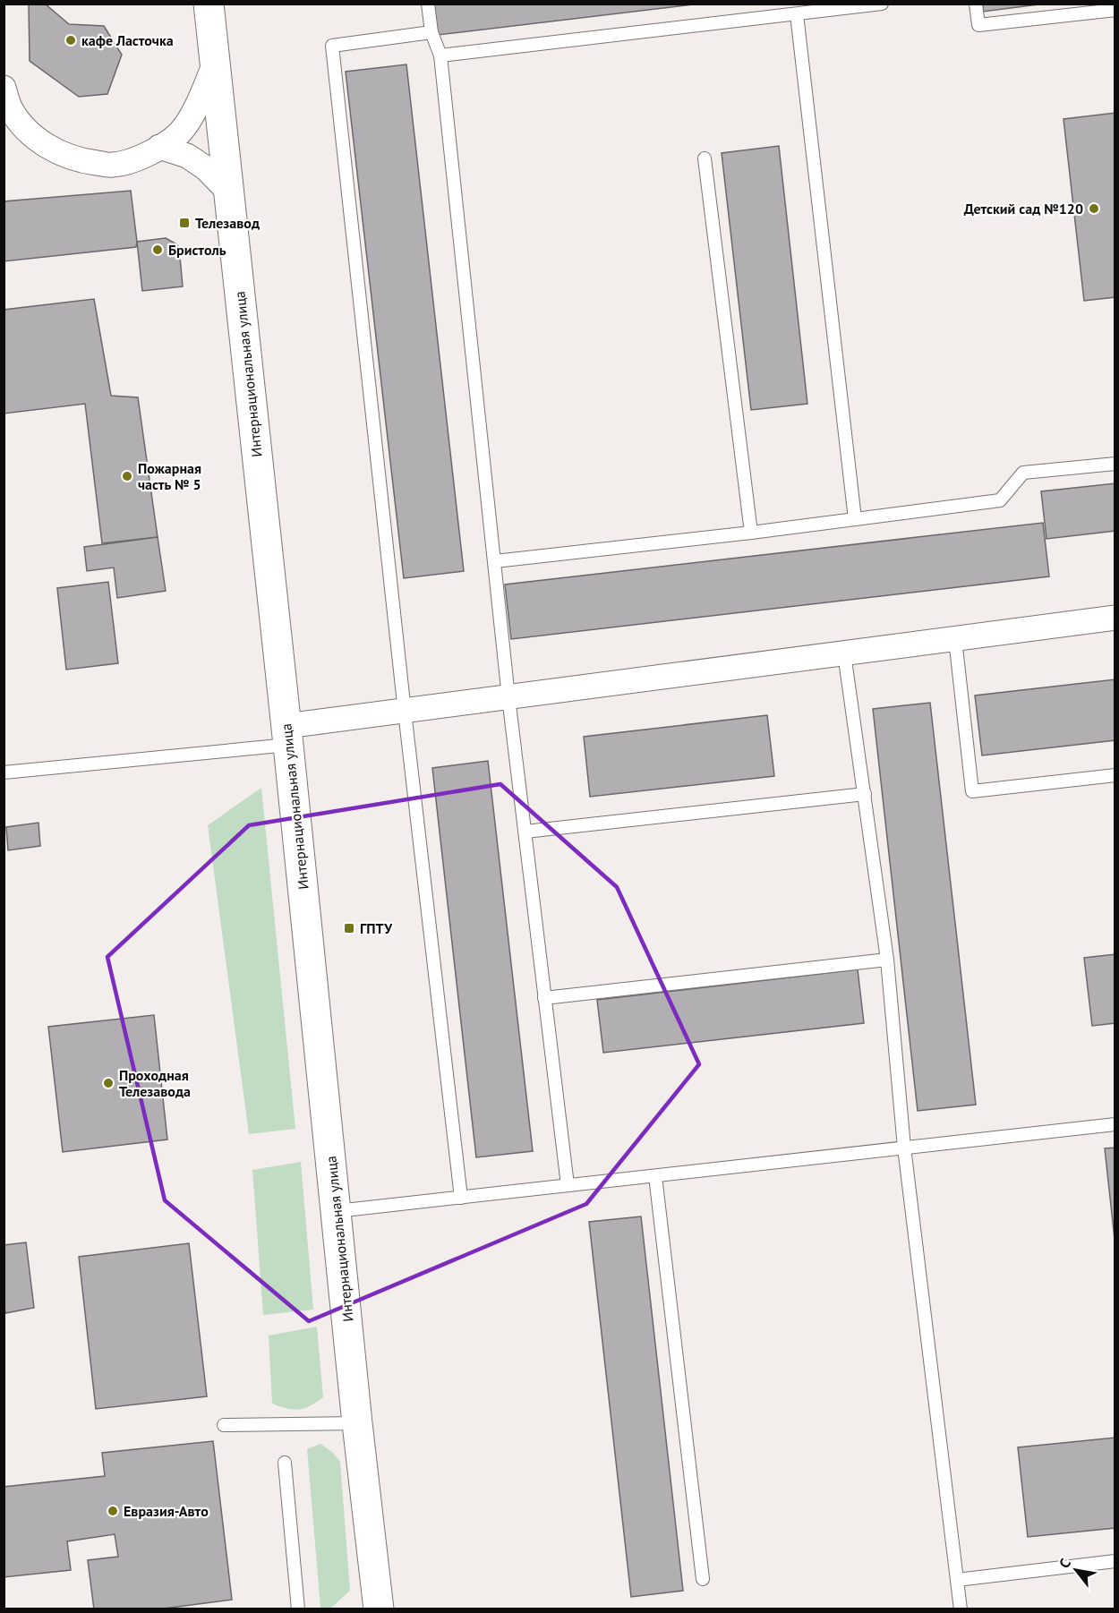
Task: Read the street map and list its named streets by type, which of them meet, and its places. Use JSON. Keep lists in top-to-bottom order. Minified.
{"streets":{"street":["Интернациональная улица"]},"places":{"other":["кафе Ласточка","Детский сад №120","Бристоль","Пожарная часть № 5","Проходная Телезавода","Евразия-Авто"],"transit":["Телезавод","ГПТУ"]},"north":"top left"}
